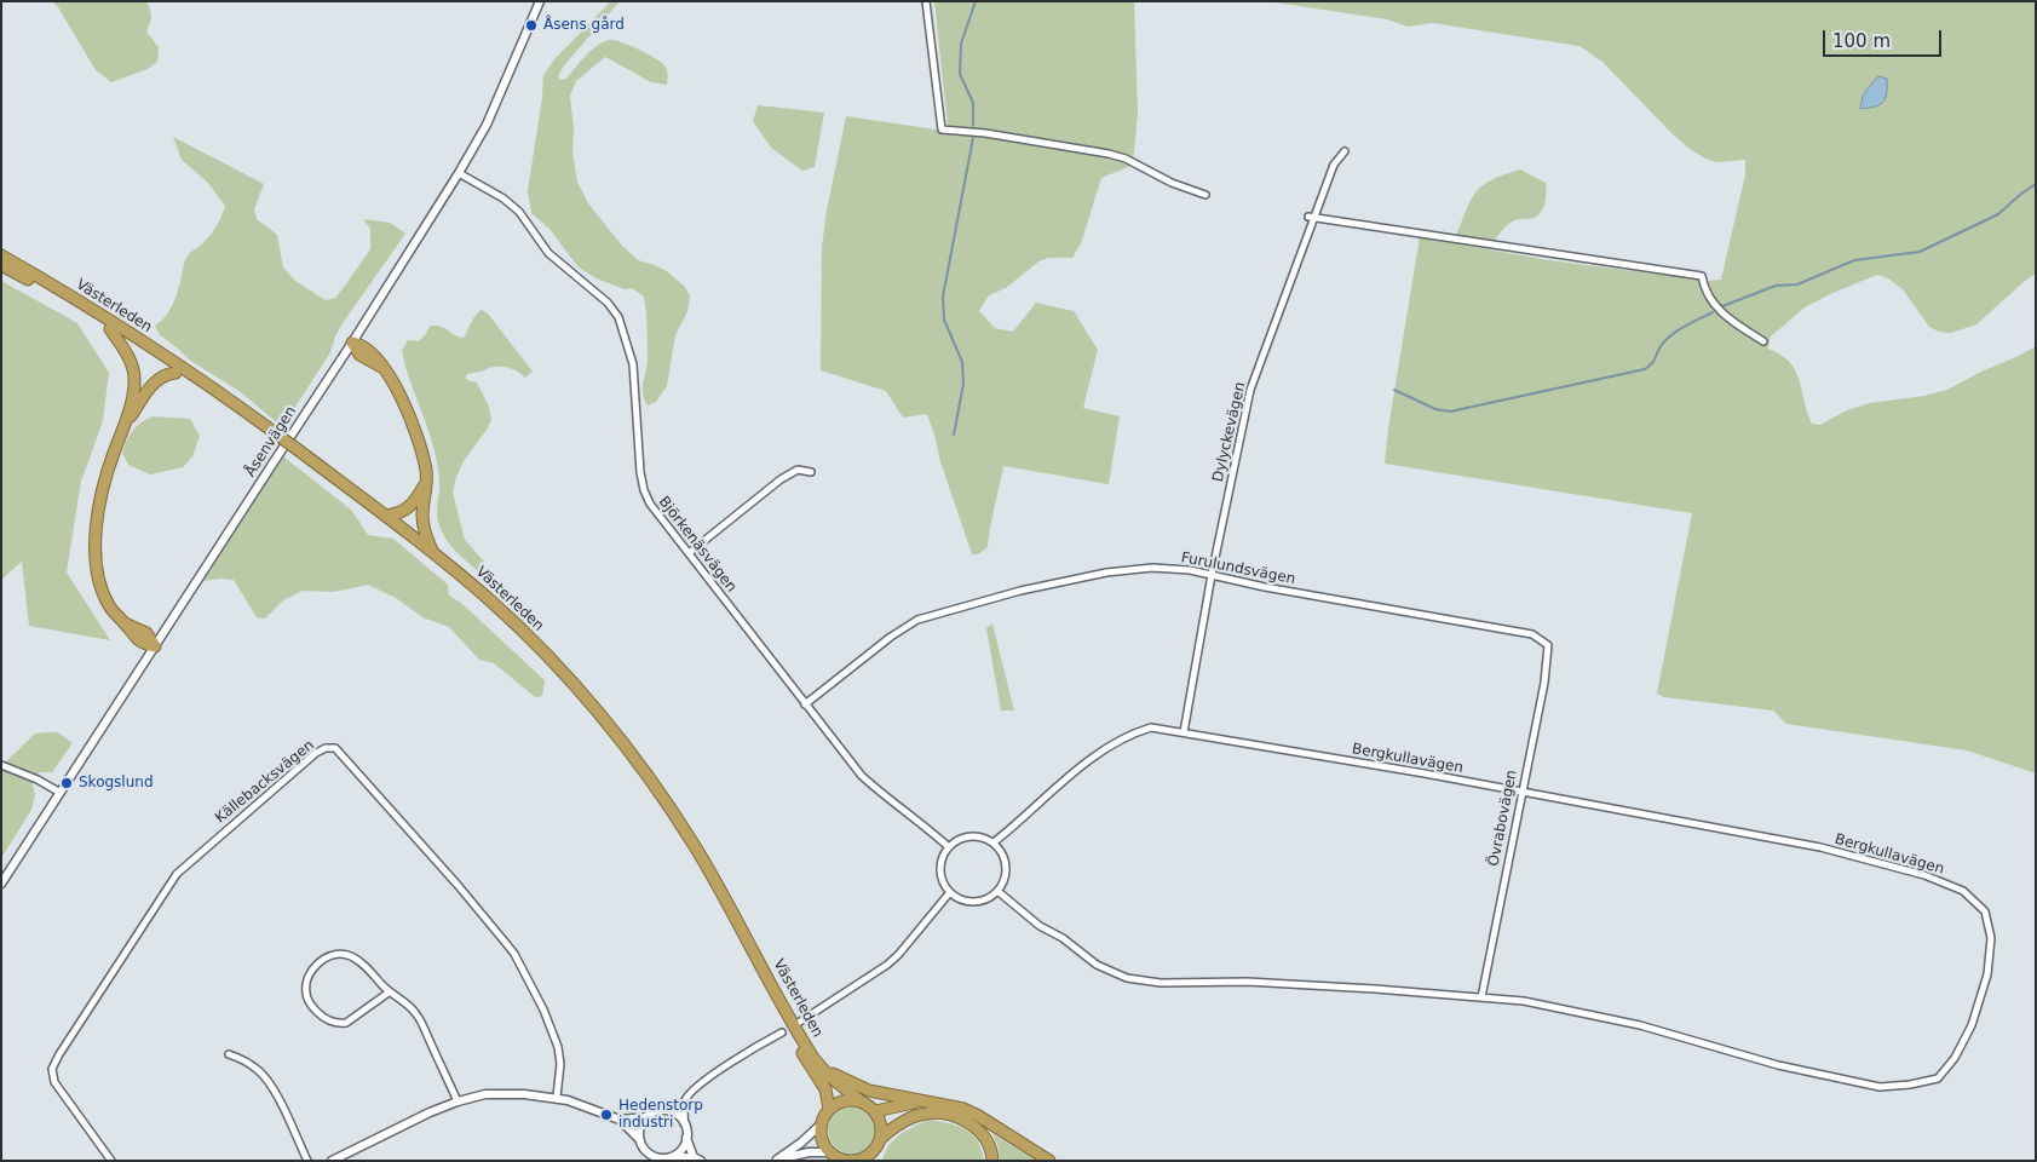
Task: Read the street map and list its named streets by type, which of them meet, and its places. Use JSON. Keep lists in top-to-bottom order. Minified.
{"streets":{"highway":["Västerleden"],"street":["Dylyckevägen","Åsenvägen","Björkenäsvägen","Furulundsvägen","Bergkullavägen","Källebacksvägen","Övrabovägen"]},"crossings":[["Dylyckevägen","Furulundsvägen"],["Dylyckevägen","Bergkullavägen"],["Åsenvägen","Björkenäsvägen"],["Björkenäsvägen","Furulundsvägen"],["Björkenäsvägen","Bergkullavägen"],["Furulundsvägen","Övrabovägen"],["Bergkullavägen","Övrabovägen"]],"places":["Åsens gård","Skogslund","Hedenstorp industri"],"scale_bar":"100 m"}
